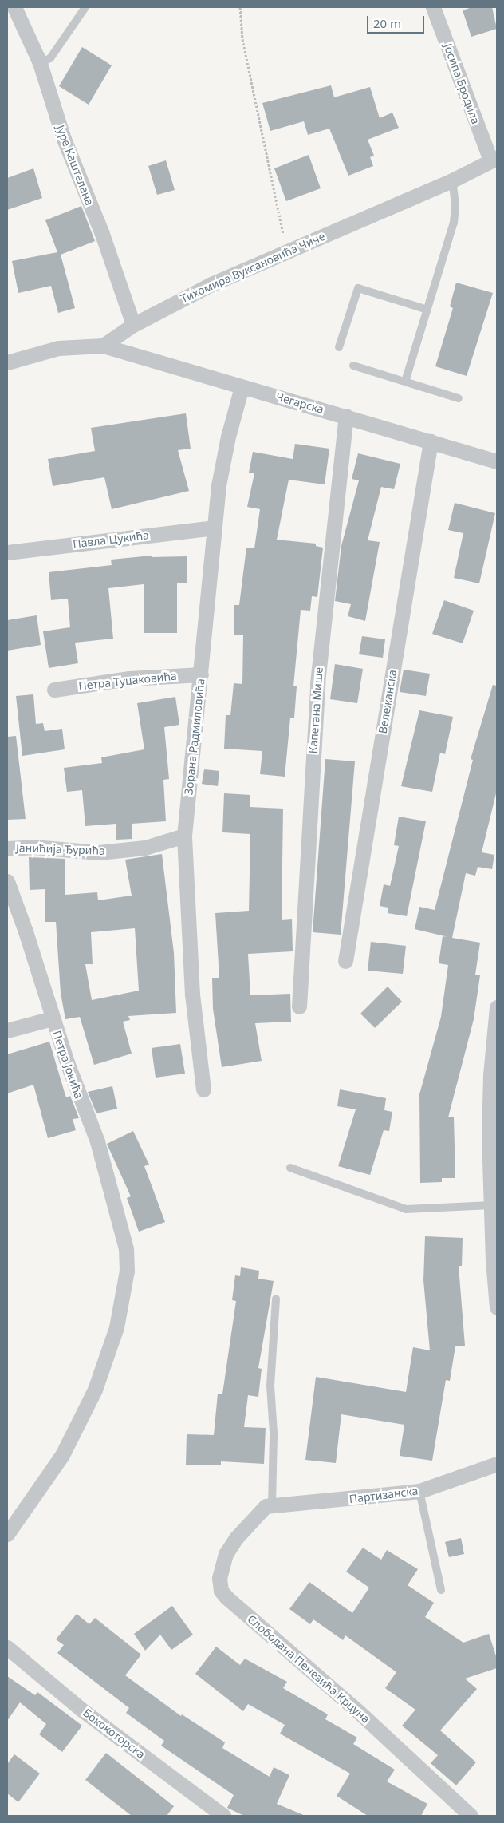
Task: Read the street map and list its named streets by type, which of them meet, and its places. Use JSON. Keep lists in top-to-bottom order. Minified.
{"streets":{"street":["Јосипа Бродила","Јуре Каштелана","Тихомира Вуксановића Чиче","Чегарска","Павла Цукића","Петра Туцаковића","Вележанска","Капетана Мише","Зорана Радмиловића","Јанићија Ђурића","Петра Јокића","Партизанска","Слободана Пенезића Крцуна","Бококоторска"]},"crossings":[["Јосипа Бродила","Тихомира Вуксановића Чиче"],["Јуре Каштелана","Тихомира Вуксановића Чиче"],["Тихомира Вуксановића Чиче","Чегарска"],["Чегарска","Вележанска"],["Чегарска","Капетана Мише"],["Чегарска","Зорана Радмиловића"],["Павла Цукића","Зорана Радмиловића"],["Петра Туцаковића","Зорана Радмиловића"],["Зорана Радмиловића","Јанићија Ђурића"],["Партизанска","Слободана Пенезића Крцуна"]],"scale_bar":"20 m"}
